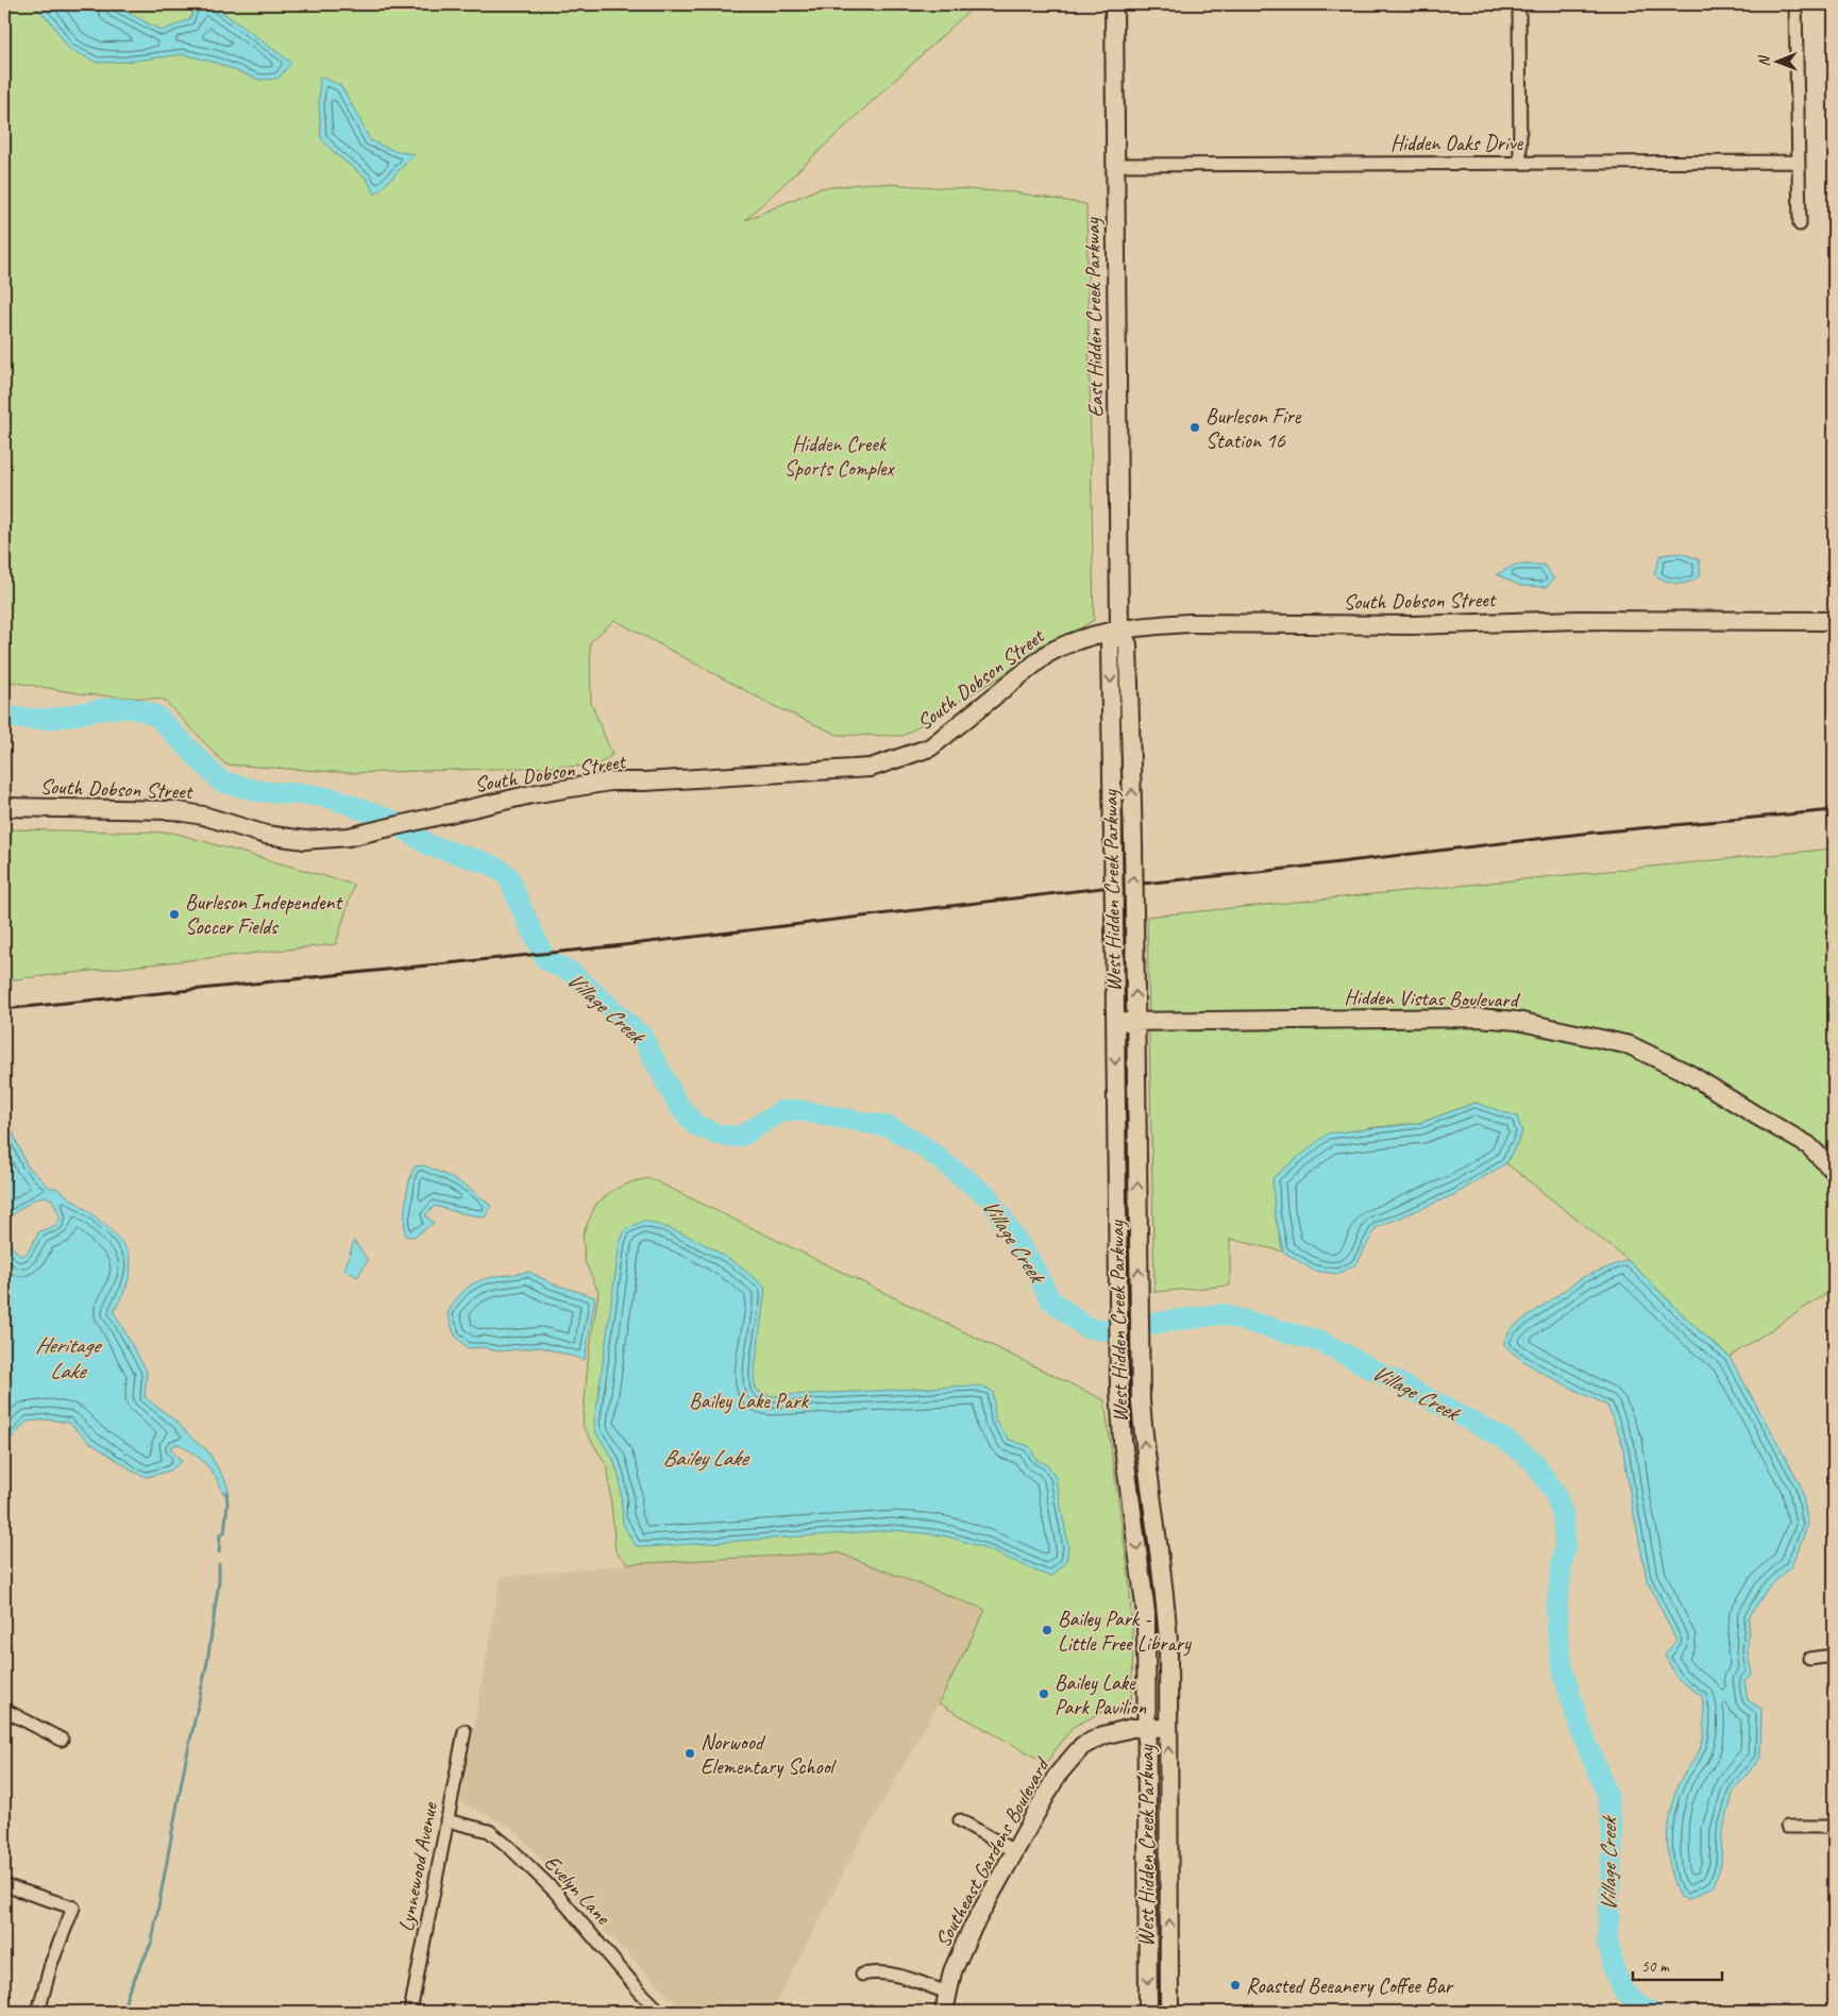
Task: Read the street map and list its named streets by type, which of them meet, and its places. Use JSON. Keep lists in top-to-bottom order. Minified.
{"streets":{"main road":["East Hidden Creek Parkway","South Dobson Street","West Hidden Creek Parkway","Hidden Vistas Boulevard","Southeast Gardens Boulevard"],"street":["Hidden Oaks Drive","Lynnewood Avenue","Evelyn Lane"]},"crossings":[["Hidden Oaks Drive","East Hidden Creek Parkway"],["East Hidden Creek Parkway","South Dobson Street"],["East Hidden Creek Parkway","West Hidden Creek Parkway"],["South Dobson Street","West Hidden Creek Parkway"],["West Hidden Creek Parkway","Hidden Vistas Boulevard"],["West Hidden Creek Parkway","Southeast Gardens Boulevard"],["Lynnewood Avenue","Evelyn Lane"]],"water":["Village Creek","Heritage Lake","Bailey Lake"],"parks":["Hidden Creek Sports Complex","Bailey Lake Park"],"places":["Burleson Fire Station 16","Burleson Independent Soccer Fields","Bailey Park - Little Free Library","Bailey Lake Park Pavilion","Norwood Elementary School","Roasted Beeanery Coffee Bar"],"scale_bar":"50 m","north":"left"}
